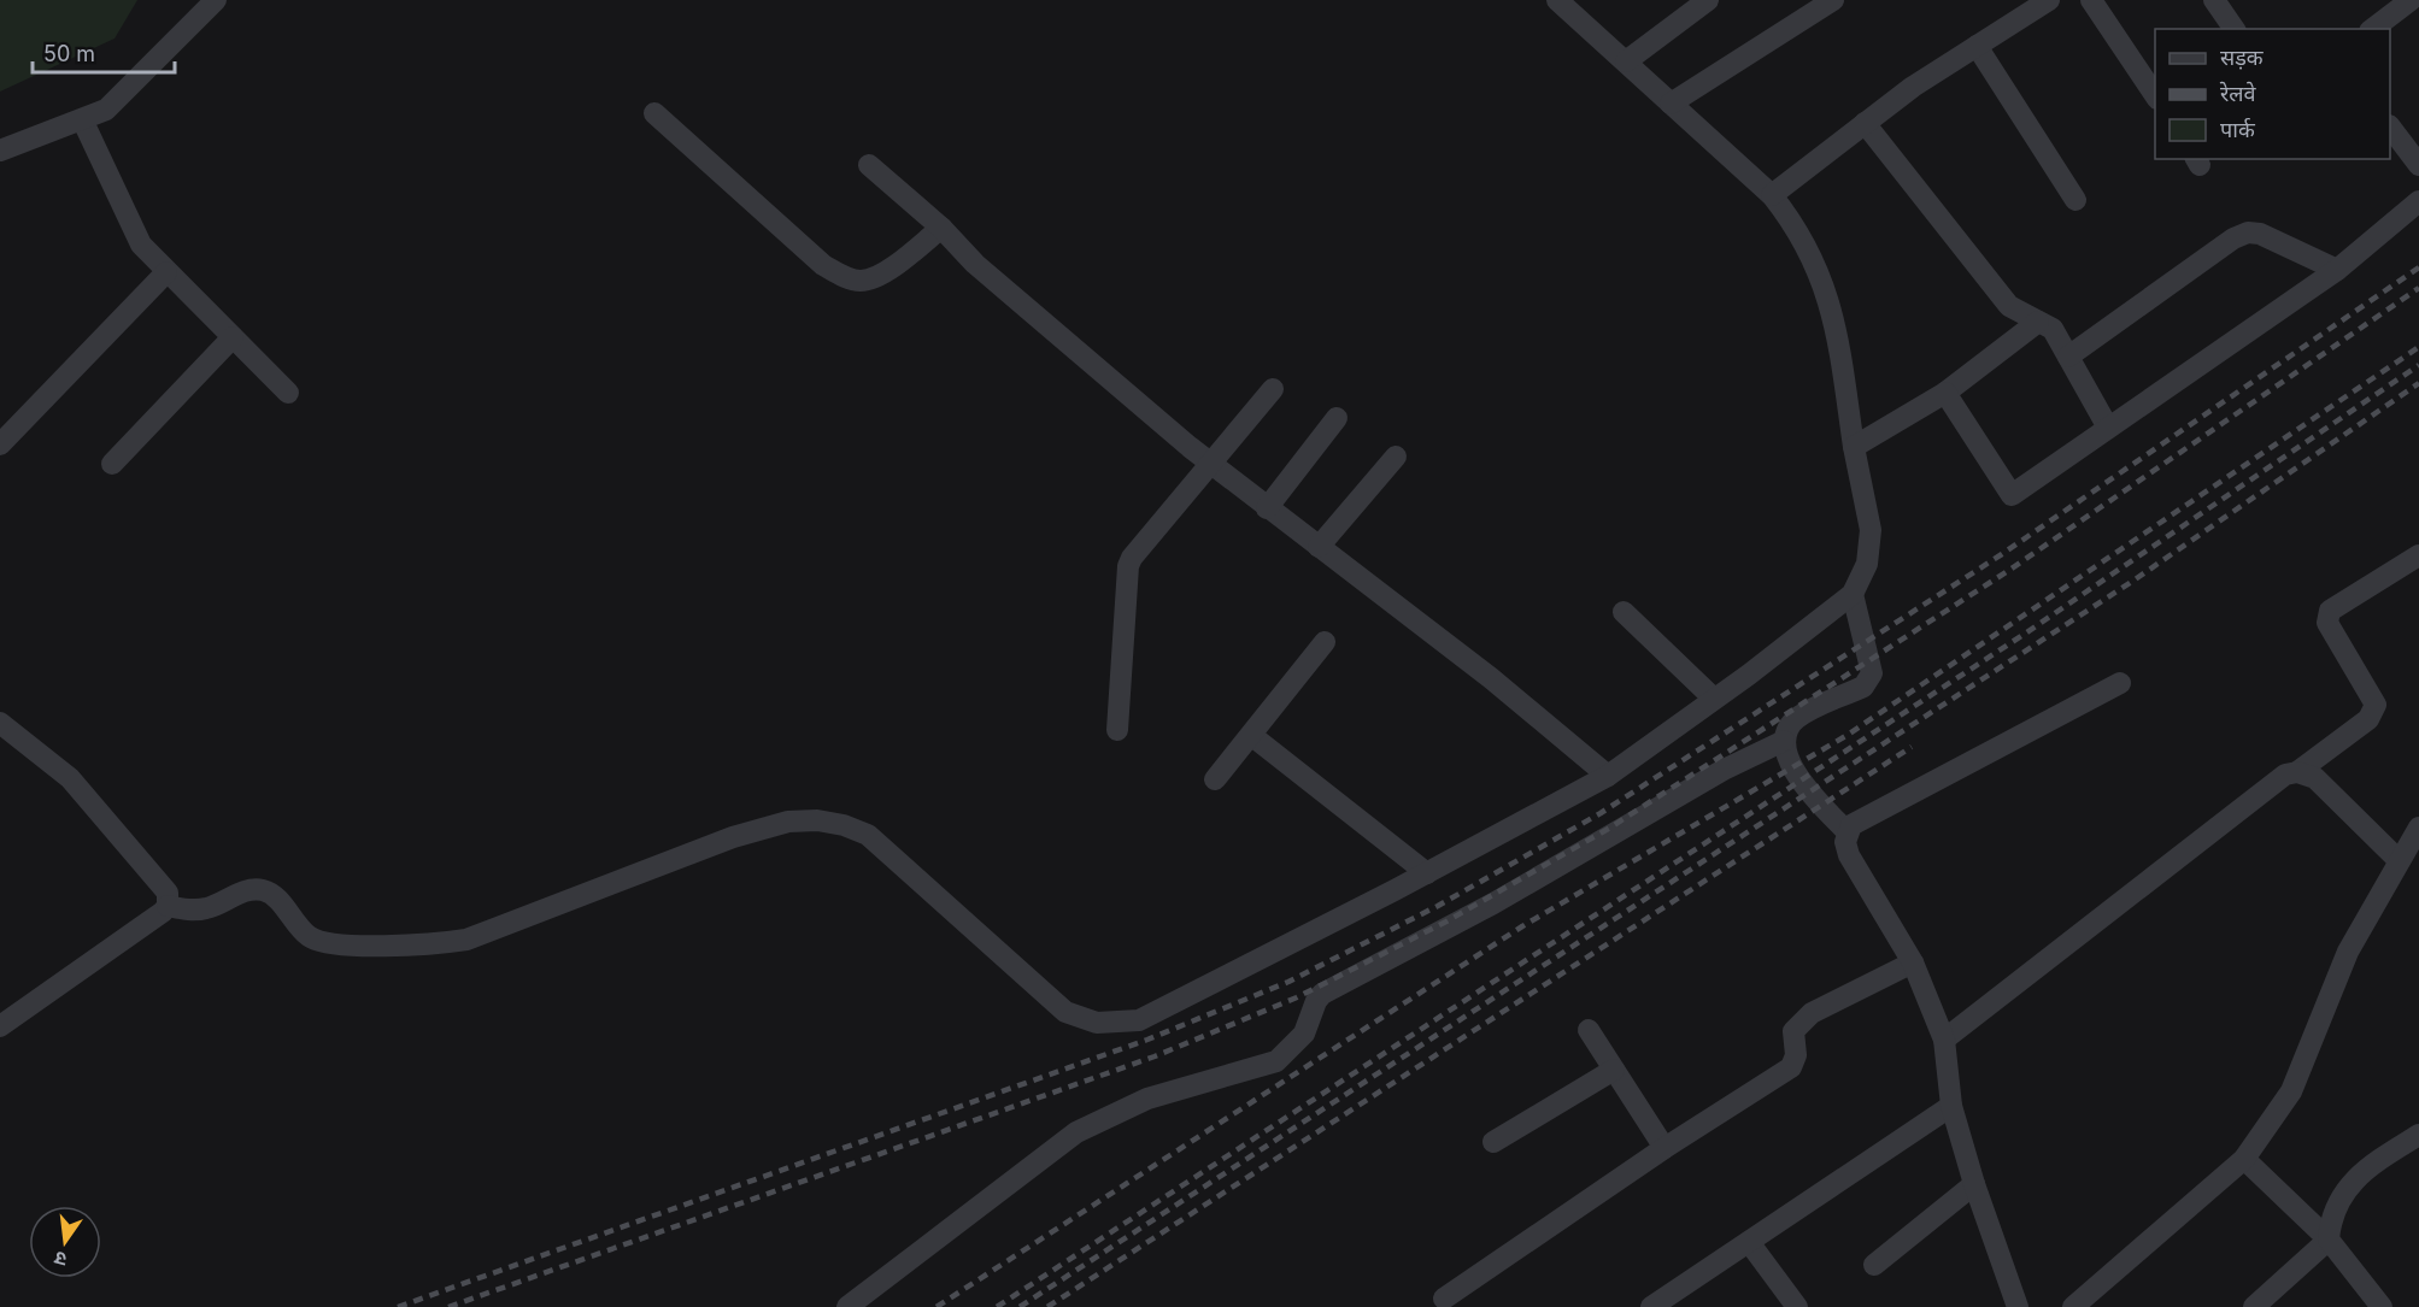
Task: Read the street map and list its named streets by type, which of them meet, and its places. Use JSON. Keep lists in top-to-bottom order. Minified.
{"legend":["सड़क","रेलवे","पार्क"],"scale_bar":"50 m","north":"bottom"}
